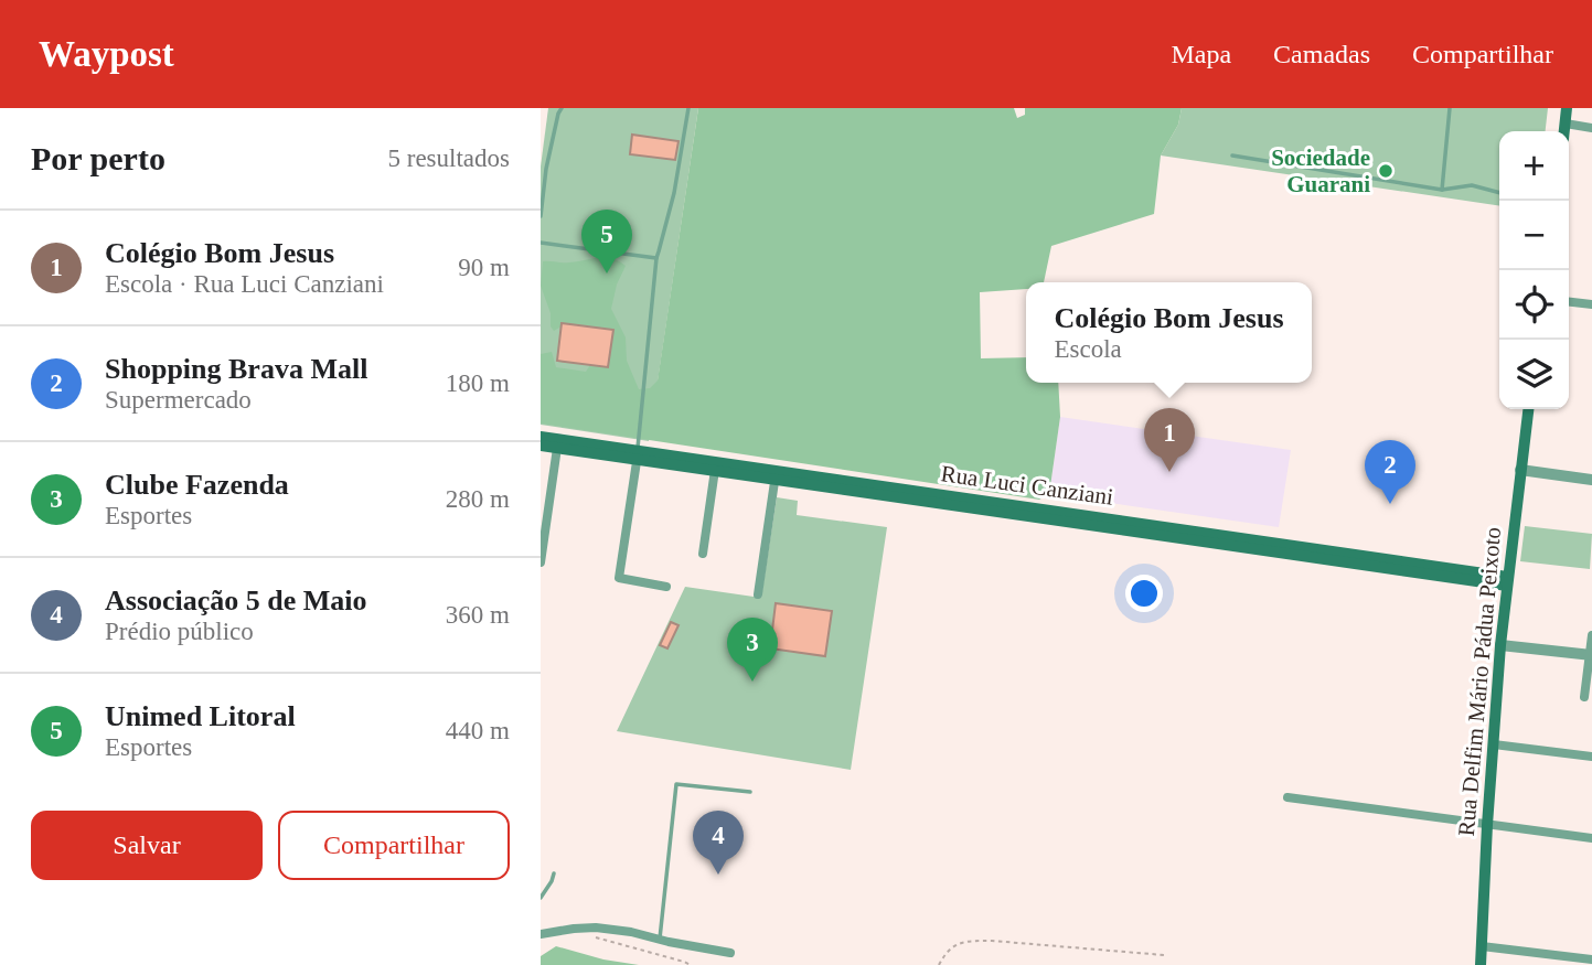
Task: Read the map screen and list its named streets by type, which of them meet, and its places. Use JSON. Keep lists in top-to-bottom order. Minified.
{"streets":{"main road":["Rua Luci Canziani","Rua Delfim Mário Pádua Peixoto"]},"crossings":[["Rua Luci Canziani","Rua Delfim Mário Pádua Peixoto"]],"places":["Sociedade Guarani"],"page":{"header":"Waypost","nav":["Mapa","Camadas","Compartilhar"],"heading":["Por perto","5 resultados"],"map_buttons":["+","−"],"list":[{"mark":"1","name":"Colégio Bom Jesus","note":"Escola · Rua Luci Canziani","value":"90 m"},{"mark":"2","name":"Shopping Brava Mall","note":"Supermercado","value":"180 m"},{"mark":"3","name":"Clube Fazenda","note":"Esportes","value":"280 m"},{"mark":"4","name":"Associação 5 de Maio","note":"Prédio público","value":"360 m"},{"mark":"5","name":"Unimed Litoral","note":"Esportes","value":"440 m"}],"pins":["5","1","2","3","4"],"popup":["Colégio Bom Jesus","Escola"],"buttons":["Salvar","Compartilhar"]}}
